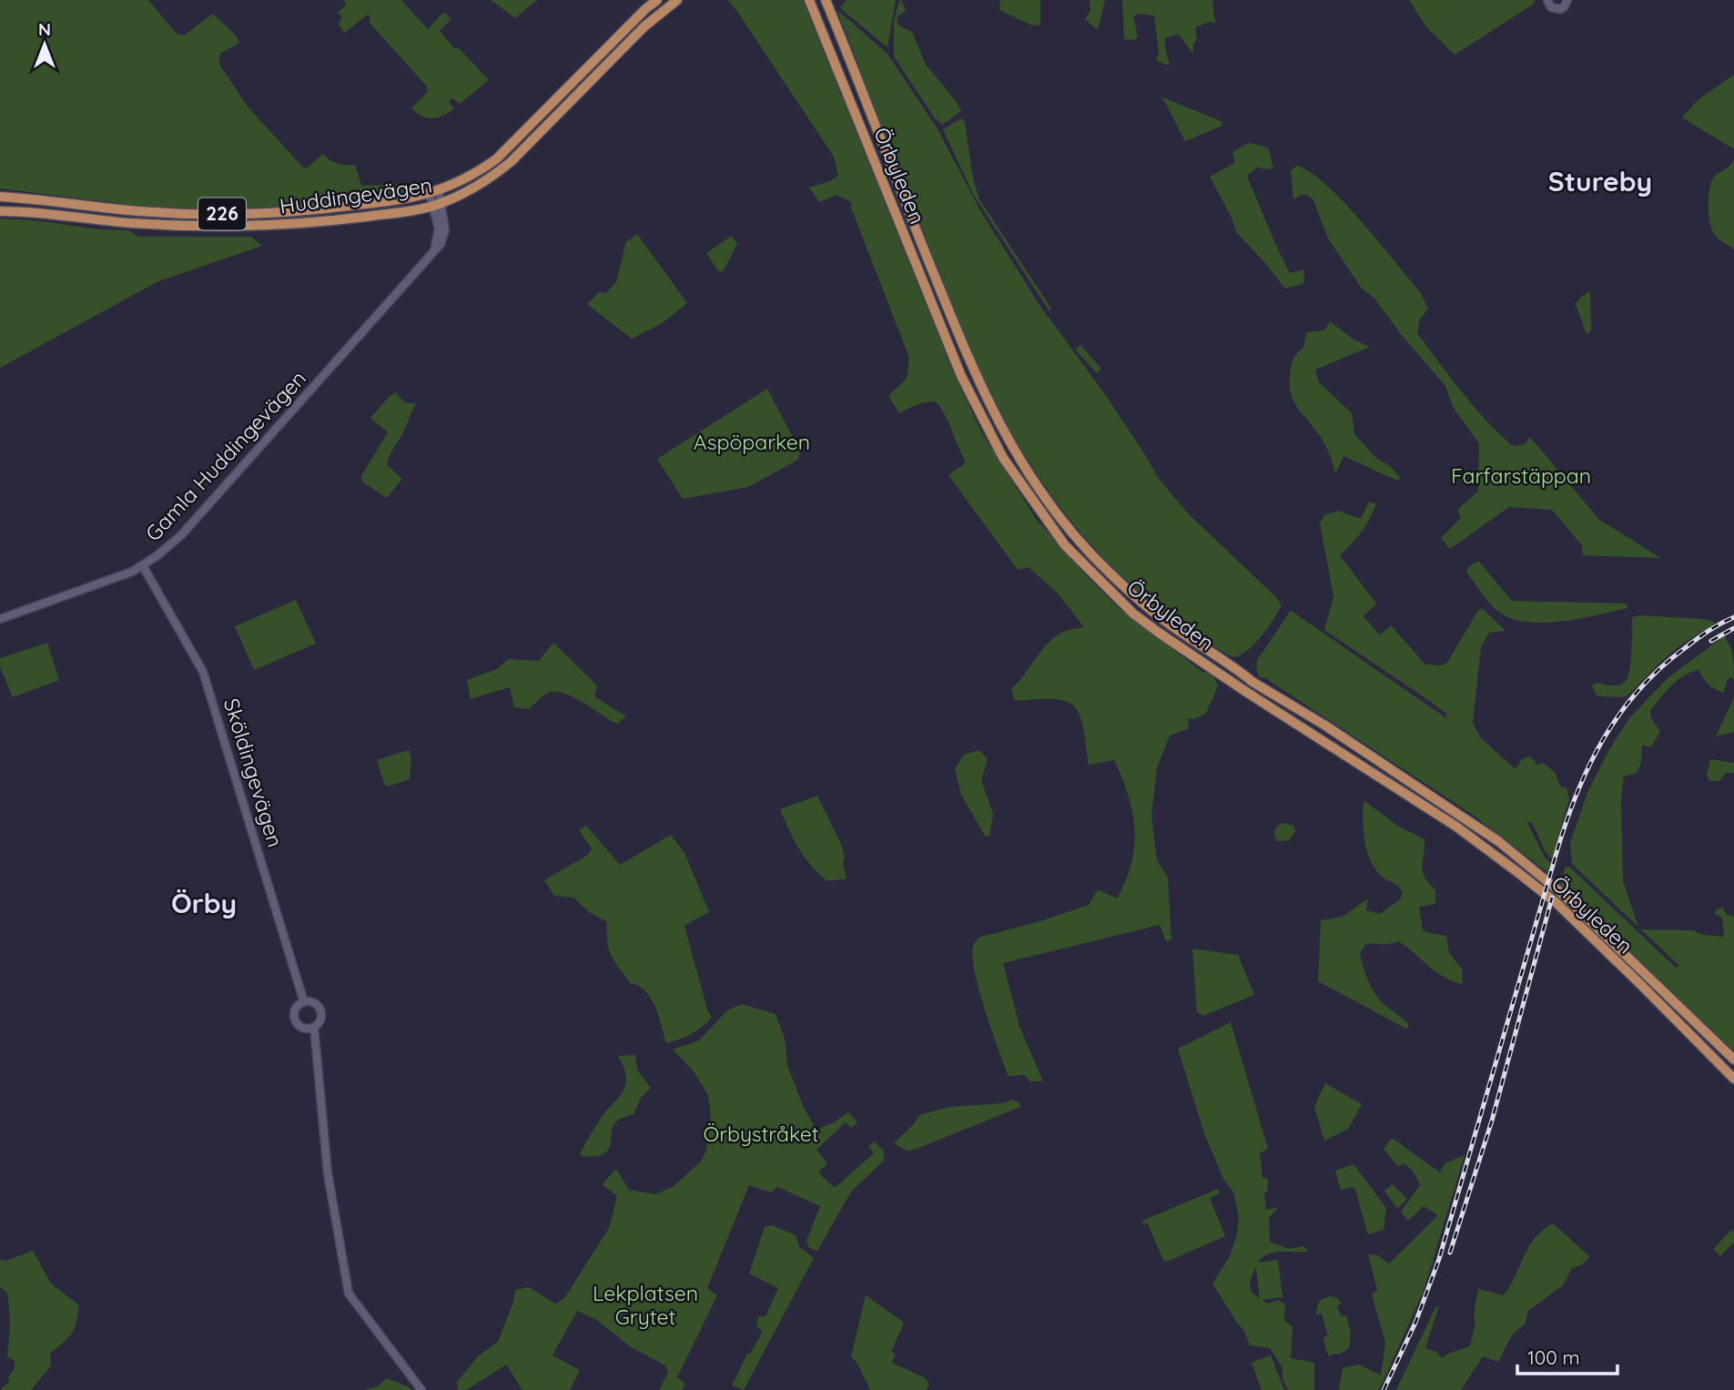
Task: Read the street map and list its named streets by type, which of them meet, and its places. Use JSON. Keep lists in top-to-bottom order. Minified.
{"streets":{"main road":["Örbyleden","Huddingevägen","226"],"street":["Gamla Huddingevägen","Sköldingevägen"]},"crossings":[["Huddingevägen","Gamla Huddingevägen"],["Gamla Huddingevägen","Sköldingevägen"]],"districts":["Stureby","Örby"],"parks":["Aspöparken","Farfarstäppan","Örbystråket","Lekplatsen Grytet"],"scale_bar":"100 m","north":"top"}
